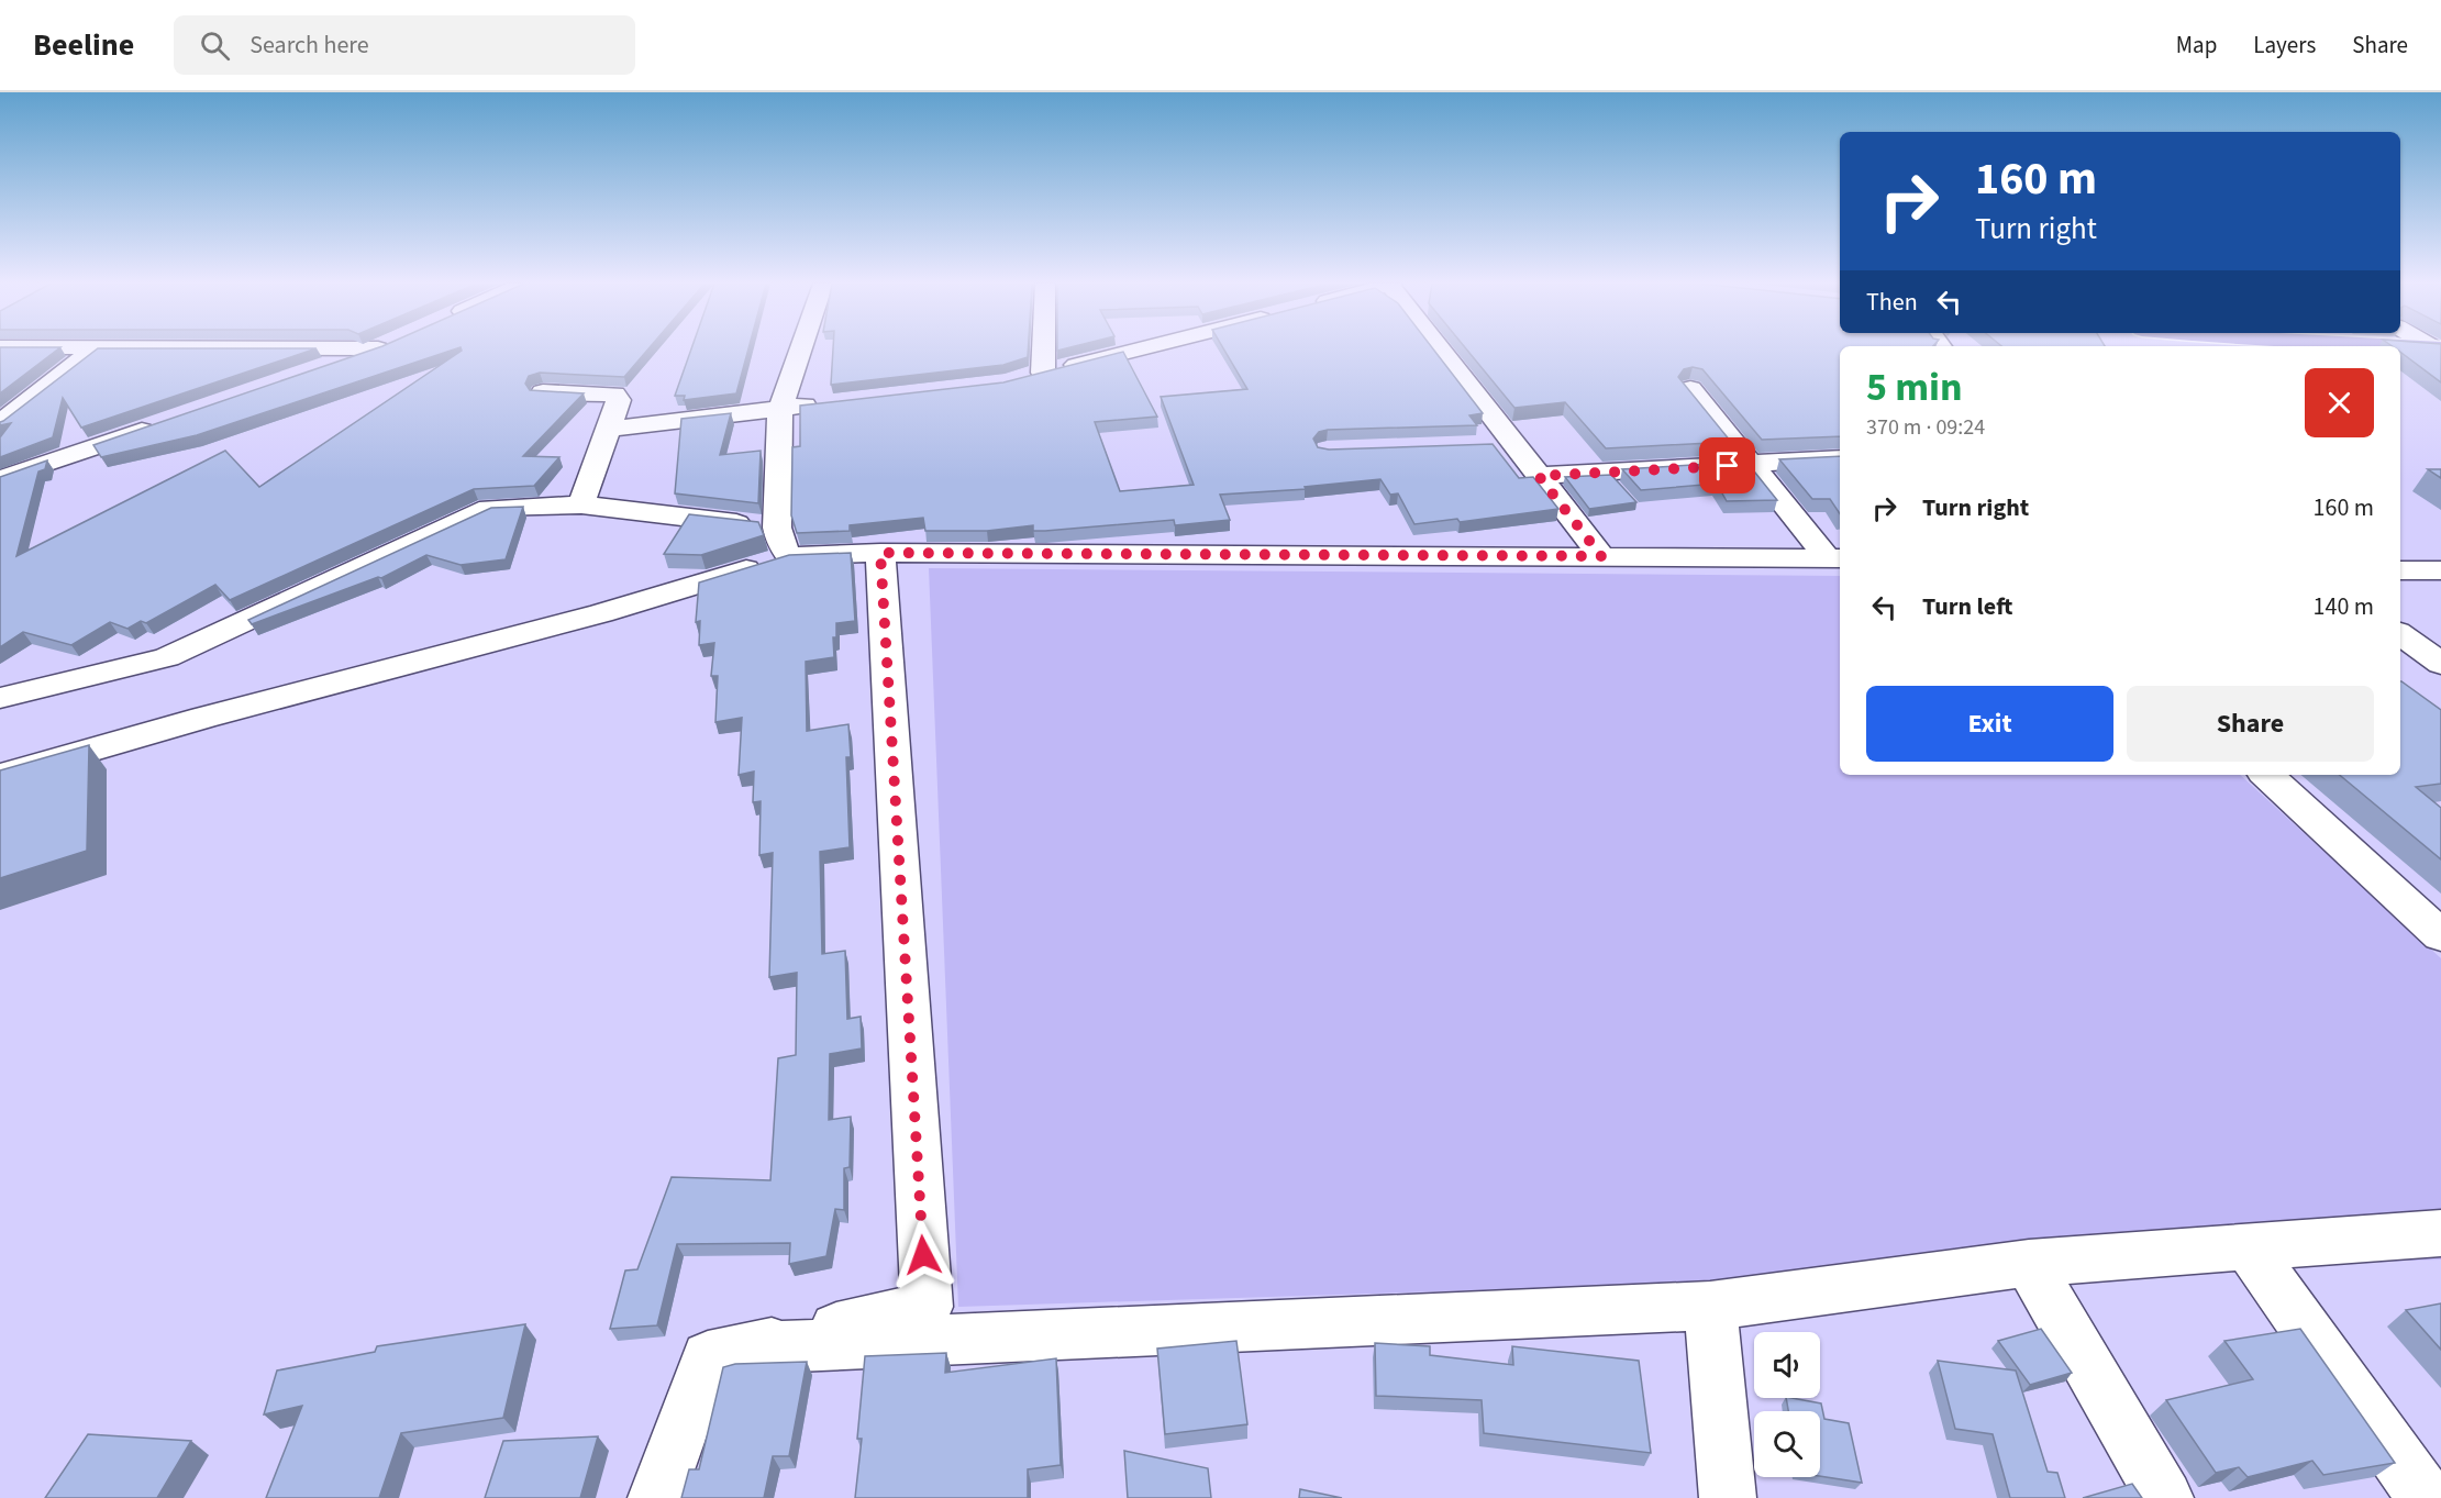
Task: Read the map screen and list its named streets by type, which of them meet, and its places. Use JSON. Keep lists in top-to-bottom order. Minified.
{"page":{"header":"Beeline","search":"Search here","nav":["Map","Layers","Share"],"turn":["160 m","Turn right"],"then":"Then","heading":["5 min","370 m · 09:24"],"list":[{"name":"Turn right","value":"160 m"},{"name":"Turn left","value":"140 m"}],"buttons":["Exit","Share"]}}
